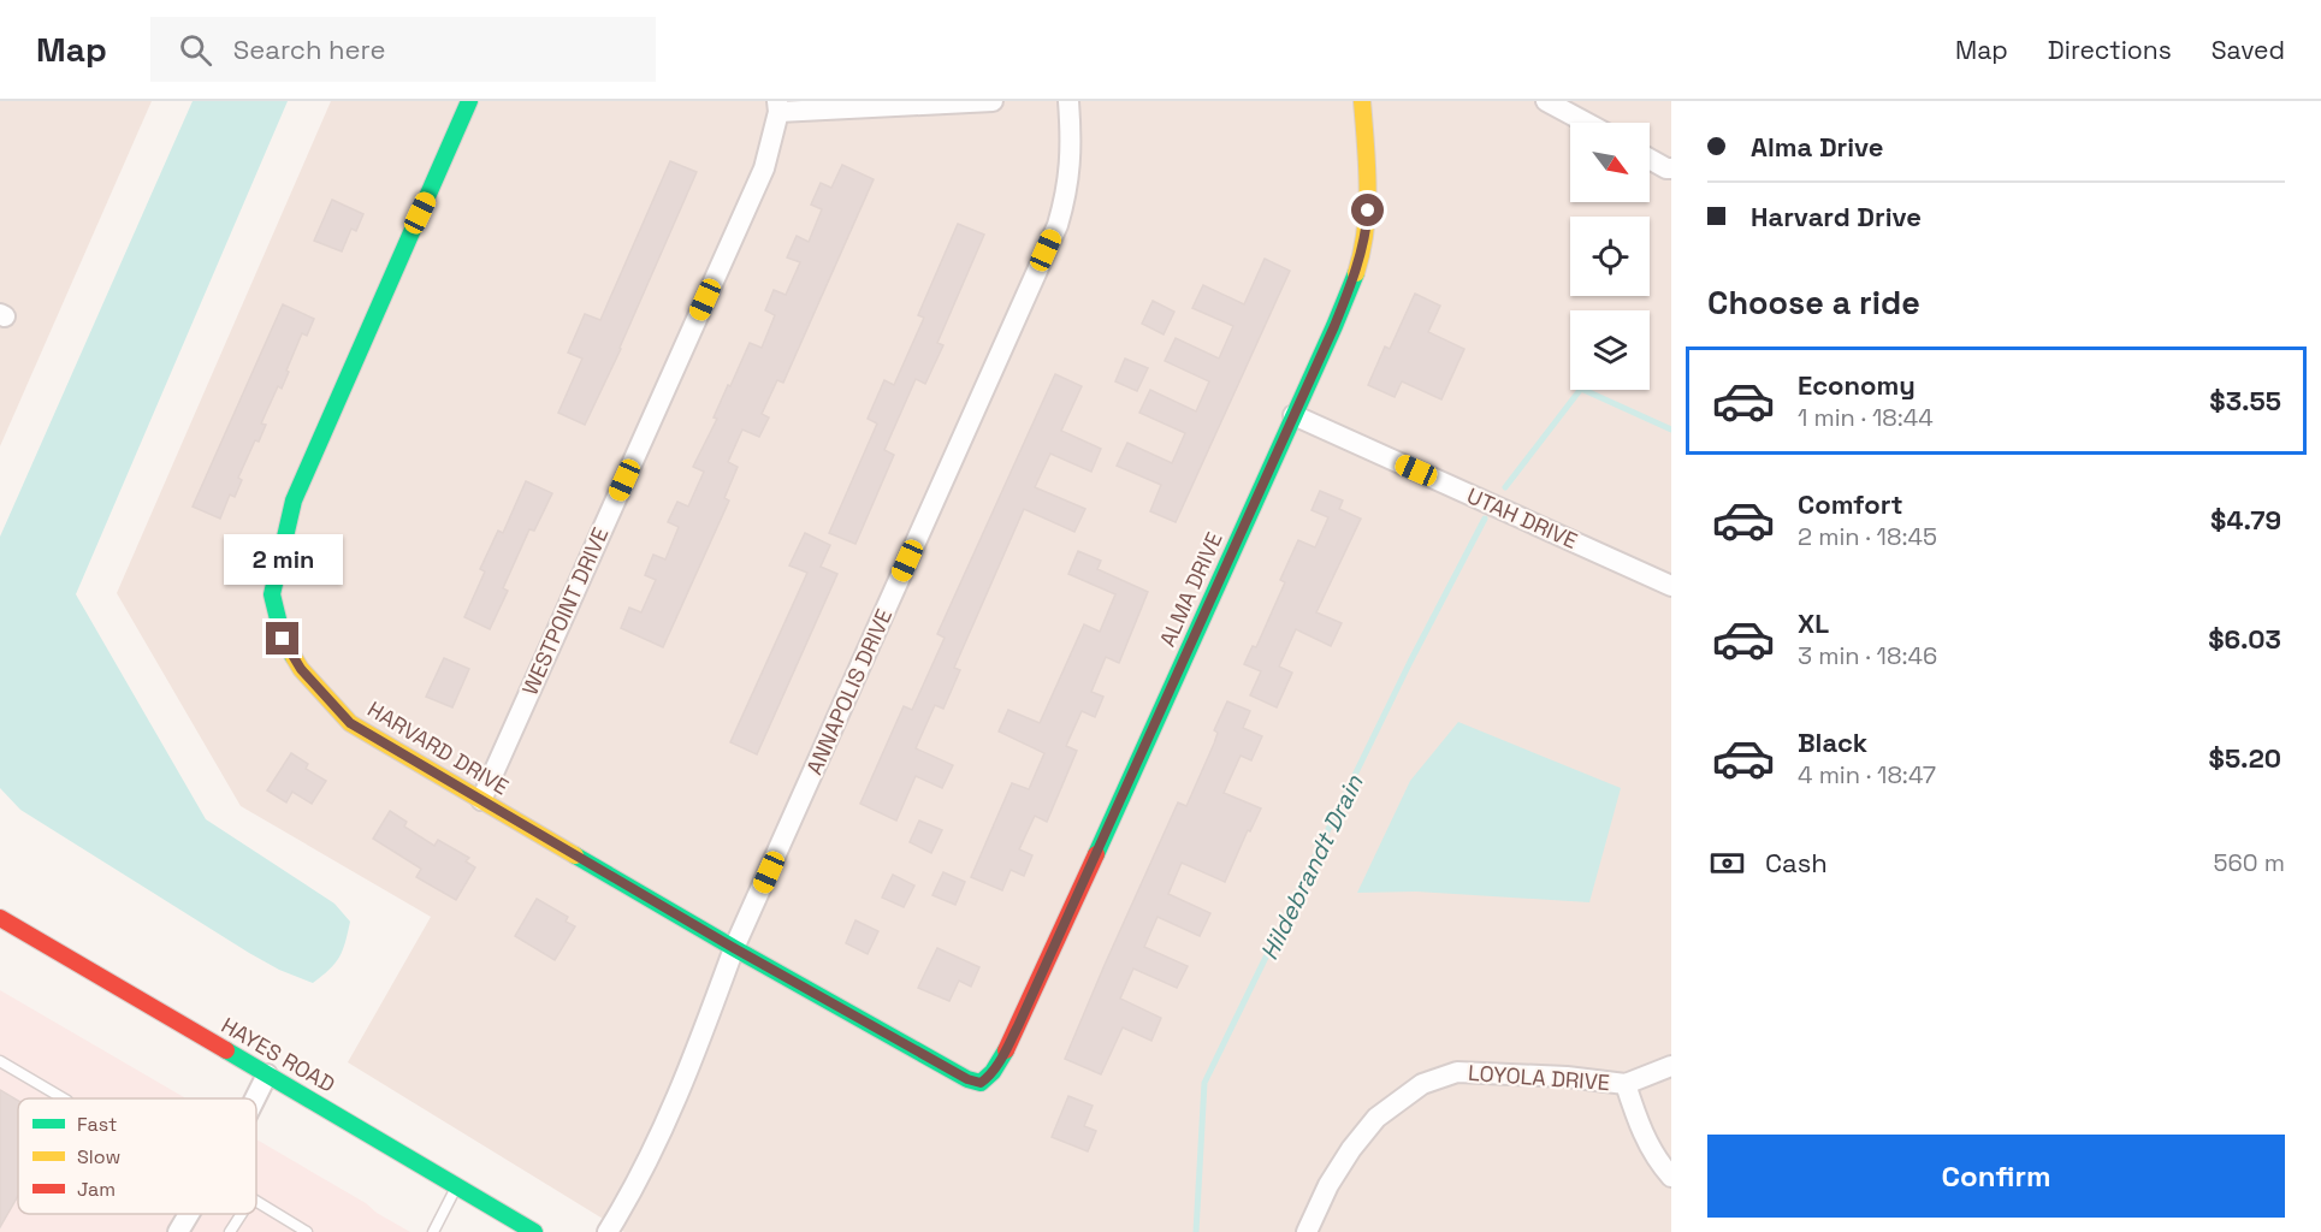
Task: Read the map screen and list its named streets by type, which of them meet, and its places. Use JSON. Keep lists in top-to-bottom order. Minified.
{"streets":{"street":["UTAH DRIVE","ALMA DRIVE","WESTPOINT DRIVE","ANNAPOLIS DRIVE","HARVARD DRIVE","HAYES ROAD","LOYOLA DRIVE"]},"crossings":[["UTAH DRIVE","ALMA DRIVE"],["ALMA DRIVE","HARVARD DRIVE"],["WESTPOINT DRIVE","HARVARD DRIVE"],["ANNAPOLIS DRIVE","HARVARD DRIVE"]],"water":["Hildebrandt Drain"],"legend":["Fast","Slow","Jam"],"north":"bottom right","page":{"header":"Map","search":"Search here","nav":["Map","Directions","Saved"],"banner":["Alma Drive","Harvard Drive"],"heading":"Choose a ride","list":[{"name":"Economy","note":"1 min · 18:44","value":"$3.55"},{"name":"Comfort","note":"2 min · 18:45","value":"$4.79"},{"name":"XL","note":"3 min · 18:46","value":"$6.03"},{"name":"Black","note":"4 min · 18:47","value":"$5.20"}],"bubble":"2 min","pay":["Cash","560 m"],"buttons":"Confirm"}}
